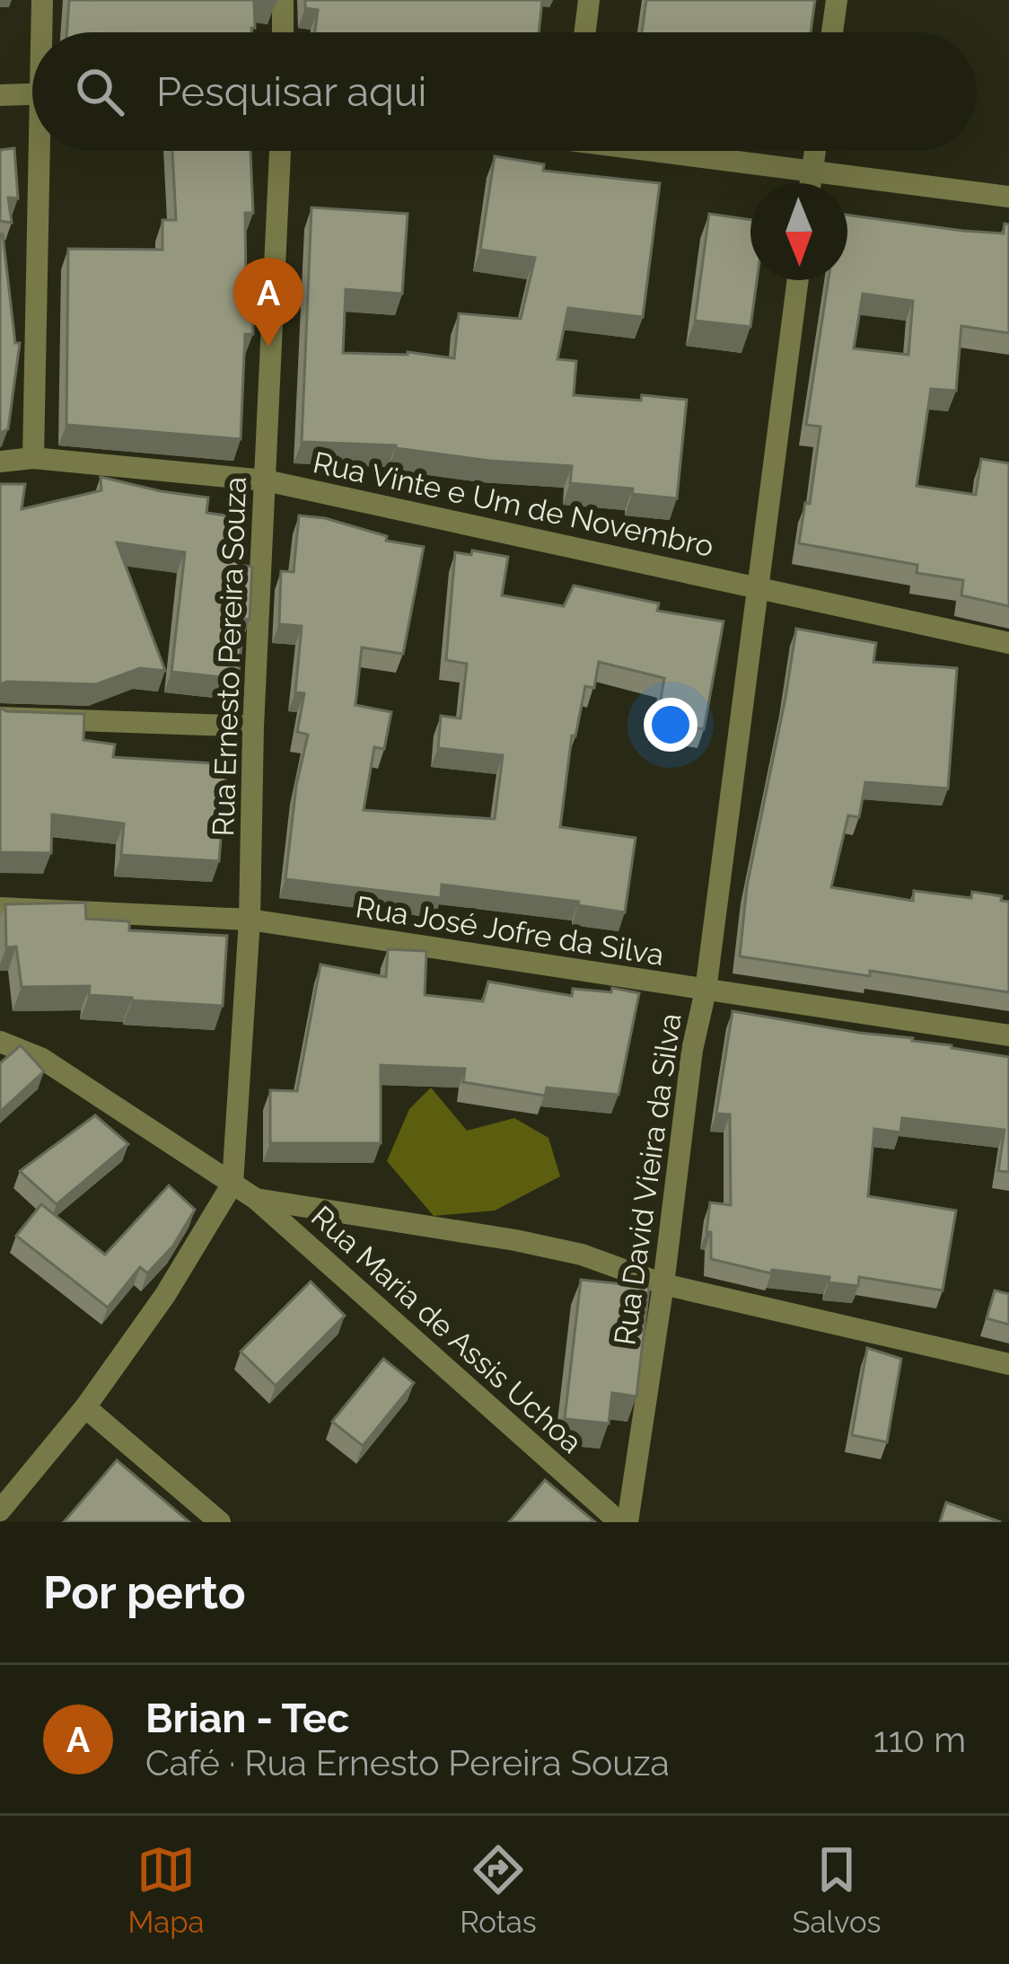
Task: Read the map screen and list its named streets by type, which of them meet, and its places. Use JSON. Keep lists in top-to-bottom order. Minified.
{"streets":{"street":["Rua Vinte e Um de Novembro","Rua Ernesto Pereira Souza","Rua José Jofre da Silva","Rua David Vieira da Silva","Rua Maria de Assis Uchoa"]},"crossings":[["Rua Vinte e Um de Novembro","Rua Ernesto Pereira Souza"],["Rua Vinte e Um de Novembro","Rua David Vieira da Silva"],["Rua Ernesto Pereira Souza","Rua José Jofre da Silva"],["Rua Ernesto Pereira Souza","Rua Maria de Assis Uchoa"],["Rua José Jofre da Silva","Rua David Vieira da Silva"]],"north":"bottom","page":{"search":"Pesquisar aqui","pins":"A","heading":"Por perto","list":[{"mark":"A","name":"Brian - Tec","note":"Café · Rua Ernesto Pereira Souza","value":"110 m"}],"nav":["Mapa","Rotas","Salvos"]}}
